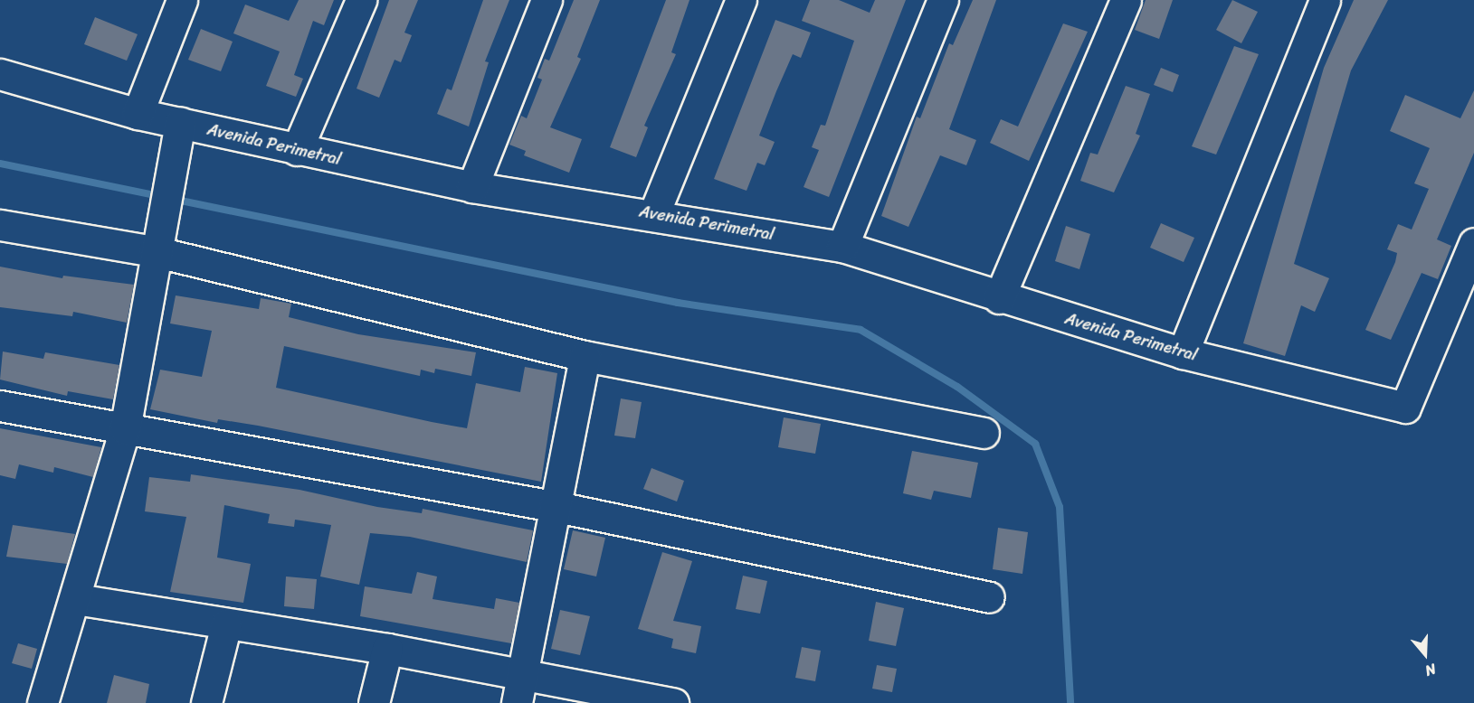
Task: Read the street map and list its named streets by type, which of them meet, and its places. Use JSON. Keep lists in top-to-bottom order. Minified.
{"streets":{"street":["Avenida Perimetral"]},"north":"bottom"}
